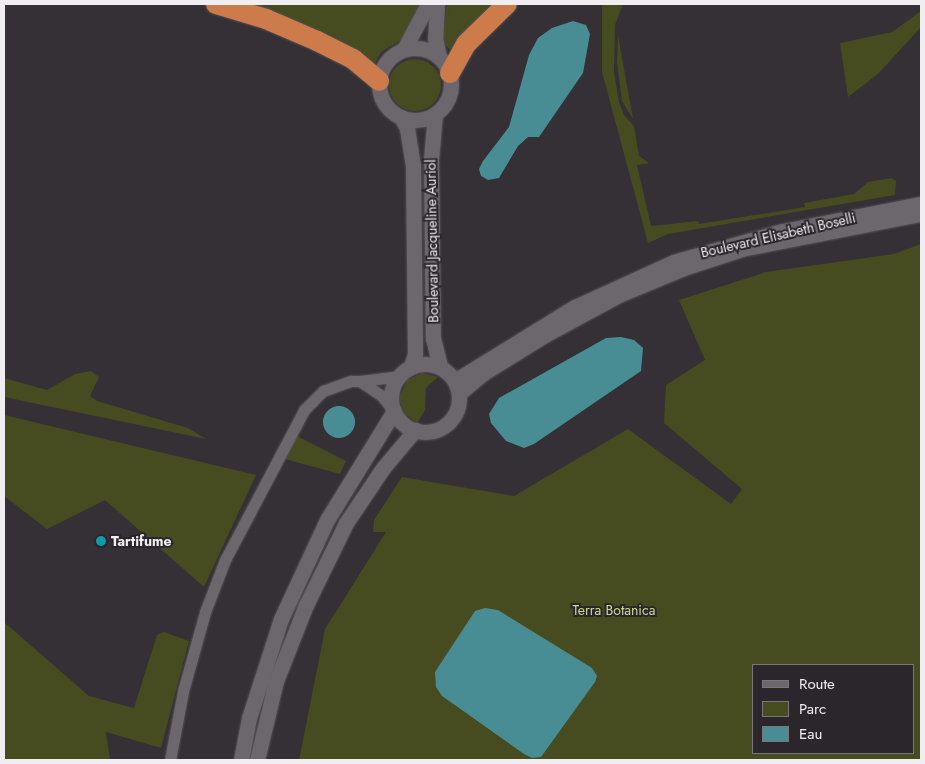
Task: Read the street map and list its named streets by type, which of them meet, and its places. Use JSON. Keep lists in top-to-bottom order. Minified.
{"streets":{"main road":["Boulevard Jacqueline Auriol"],"street":["Boulevard Elisabeth Boselli"]},"crossings":[["Boulevard Elisabeth Boselli","Boulevard Jacqueline Auriol"]],"parks":["Terra Botanica"],"places":["Tartifume"],"legend":["Route","Parc","Eau"]}
